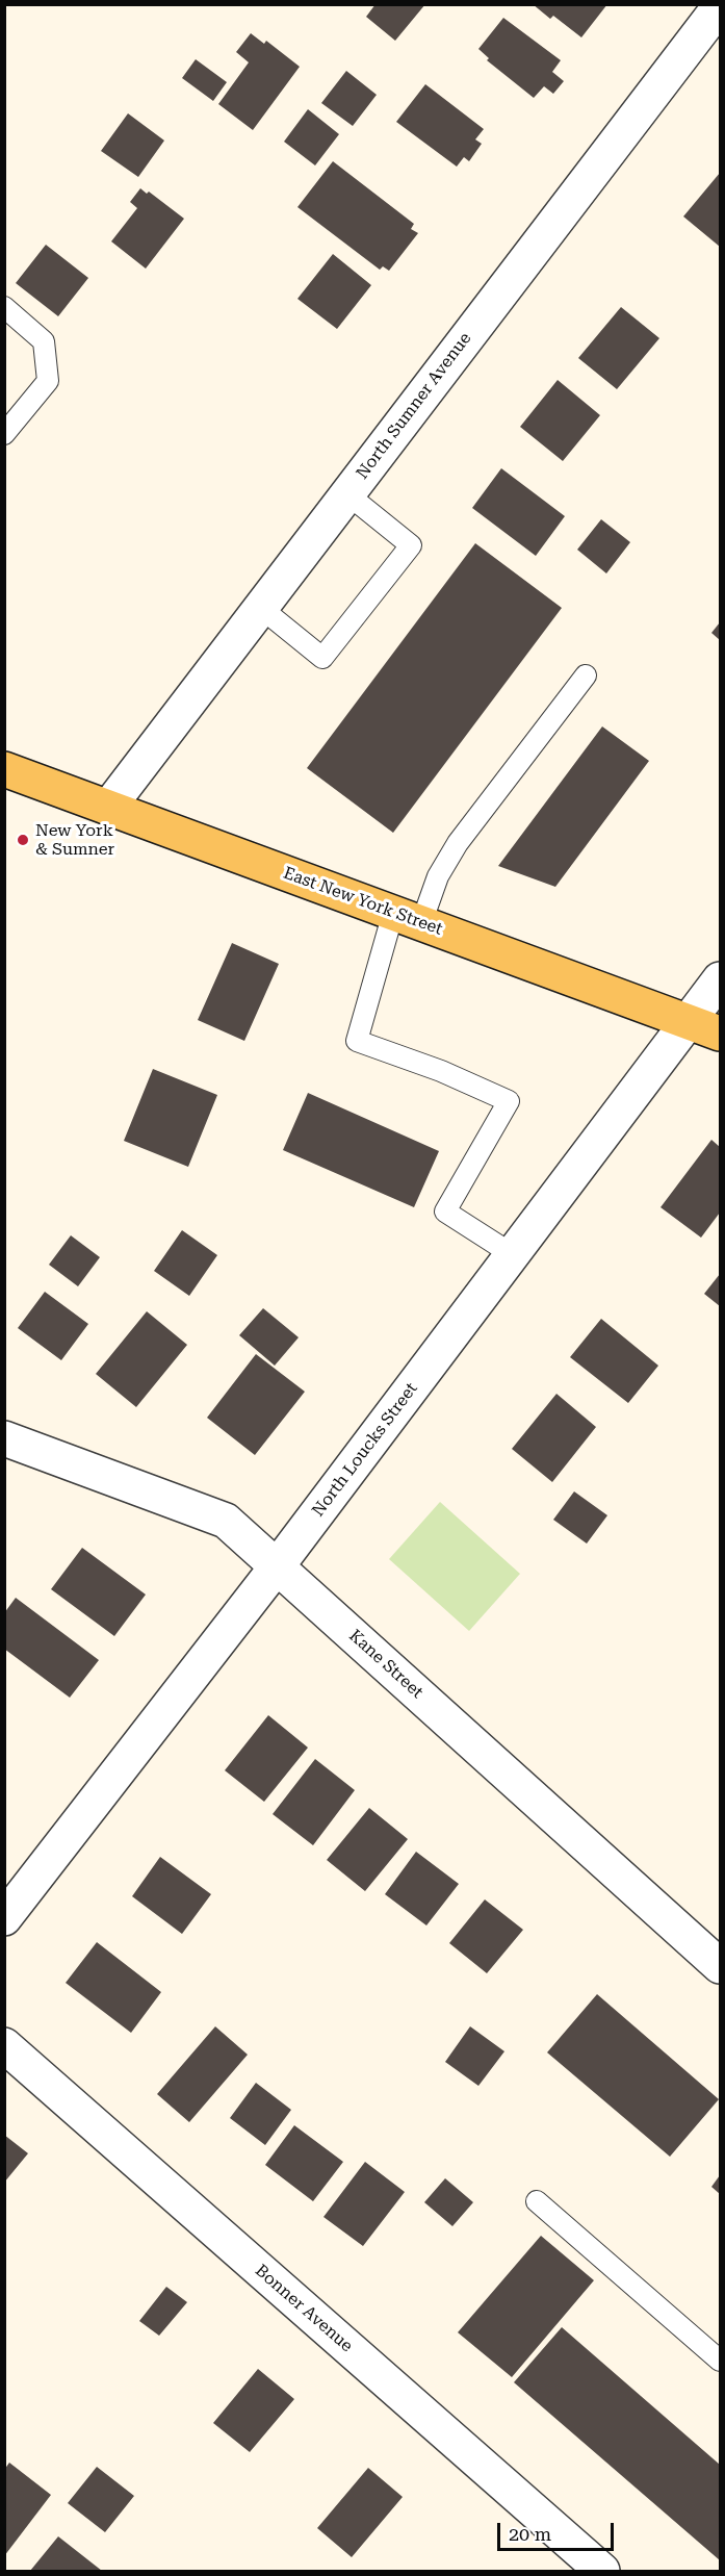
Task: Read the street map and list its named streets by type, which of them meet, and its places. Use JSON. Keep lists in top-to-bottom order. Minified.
{"streets":{"main road":["East New York Street"],"street":["North Sumner Avenue","North Loucks Street","Kane Street","Bonner Avenue"]},"crossings":[["North Sumner Avenue","East New York Street"],["East New York Street","North Loucks Street"],["North Loucks Street","Kane Street"]],"places":["New York & Sumner"],"scale_bar":"20 m"}
